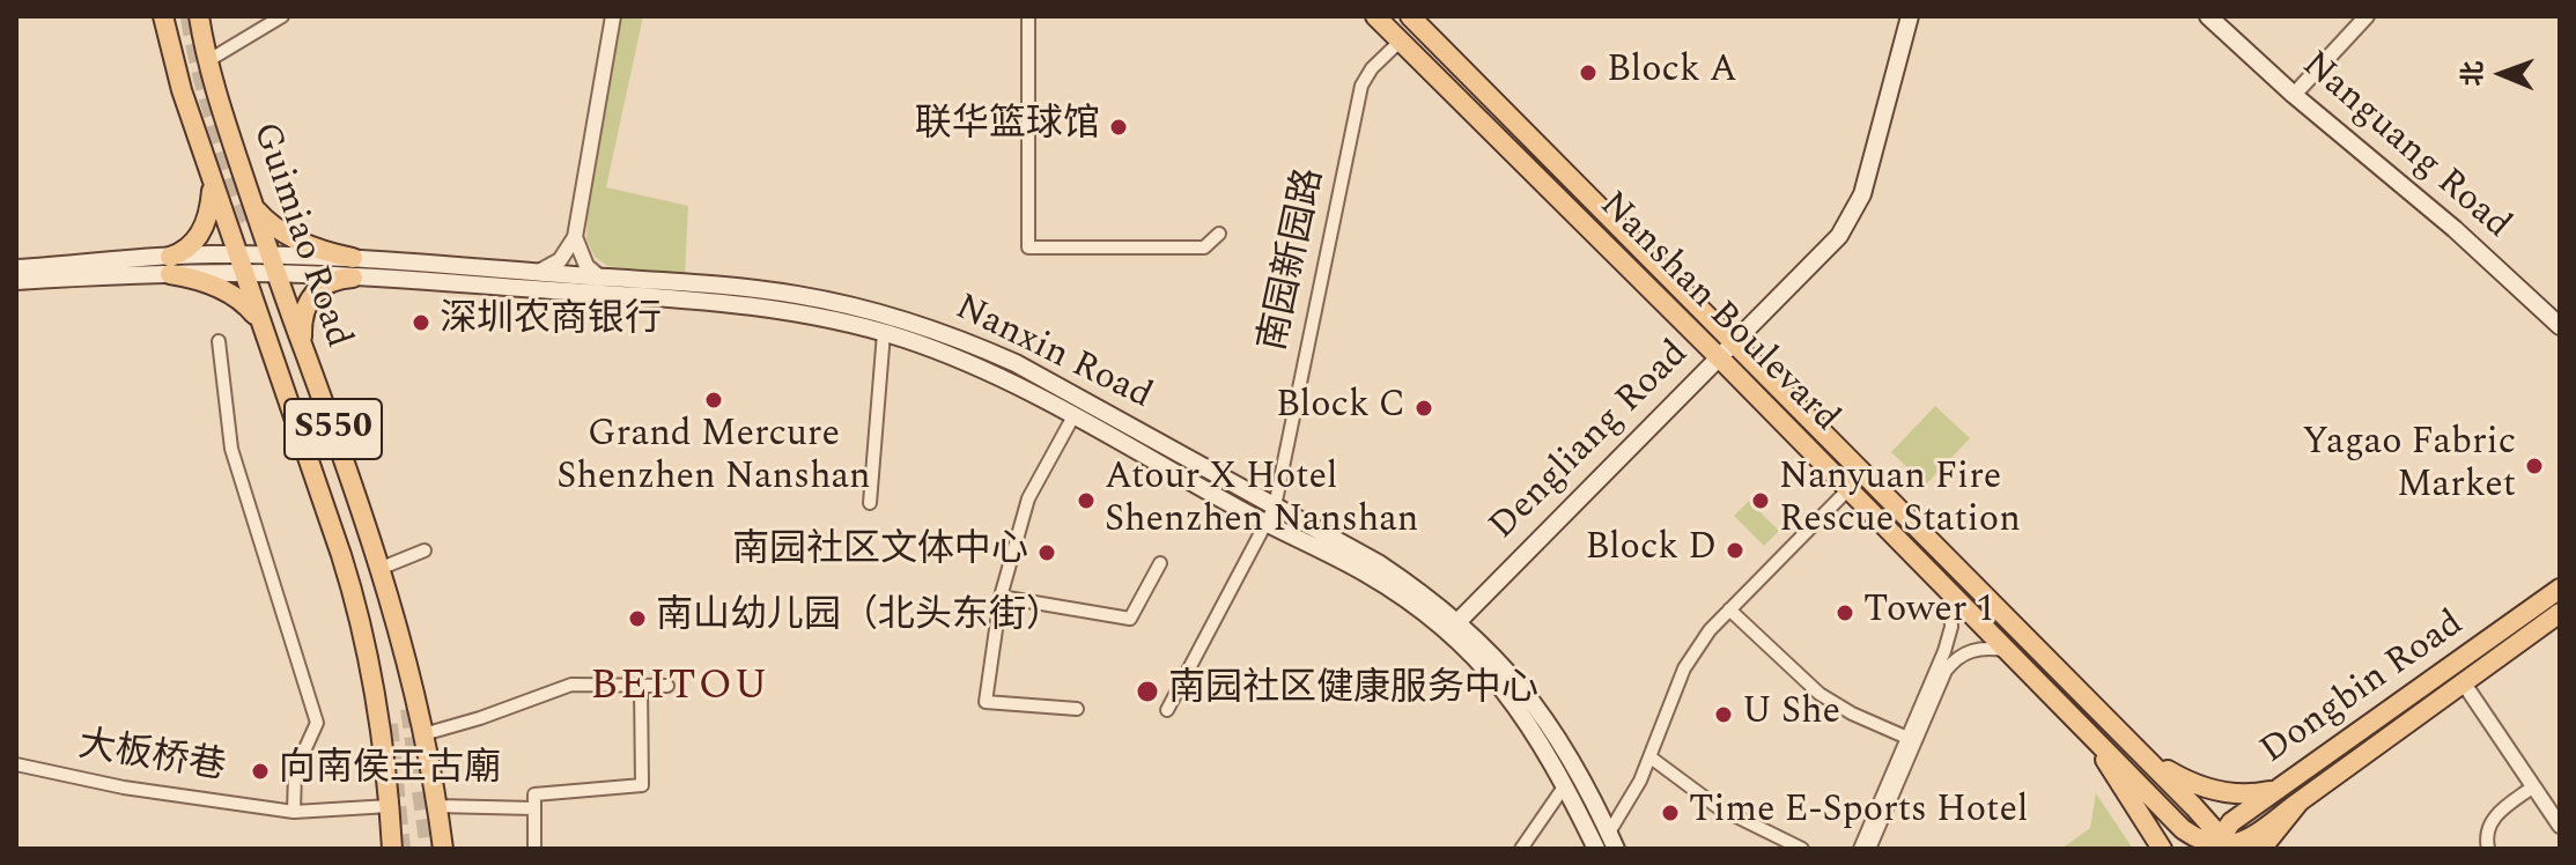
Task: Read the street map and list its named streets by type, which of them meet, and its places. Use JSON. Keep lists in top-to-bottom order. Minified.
{"streets":{"main road":["Nanguang Road","Guimiao Road","Nanshan Boulevard","Nanxin Road","S550","Dengliang Road","Dongbin Road"],"street":["南园新园路","大板桥巷"]},"crossings":[["Guimiao Road","Nanxin Road"],["Guimiao Road","大板桥巷"],["南园新园路","Nanshan Boulevard"],["南园新园路","Nanxin Road"],["Nanshan Boulevard","Dengliang Road"],["Nanshan Boulevard","Dongbin Road"],["Nanxin Road","Dengliang Road"]],"districts":["BEITOU"],"places":["Block A","联华篮球馆","深圳农商银行","Grand Mercure Shenzhen Nanshan","Block C","Yagao Fabric Market","Atour X Hotel Shenzhen Nanshan","Nanyuan Fire Rescue Station","Block D","南园社区文体中心","Tower 1","南山幼儿园（北头东街）","南园社区健康服务中心","U She","向南侯王古廟","Time E-Sports Hotel"],"north":"left"}
